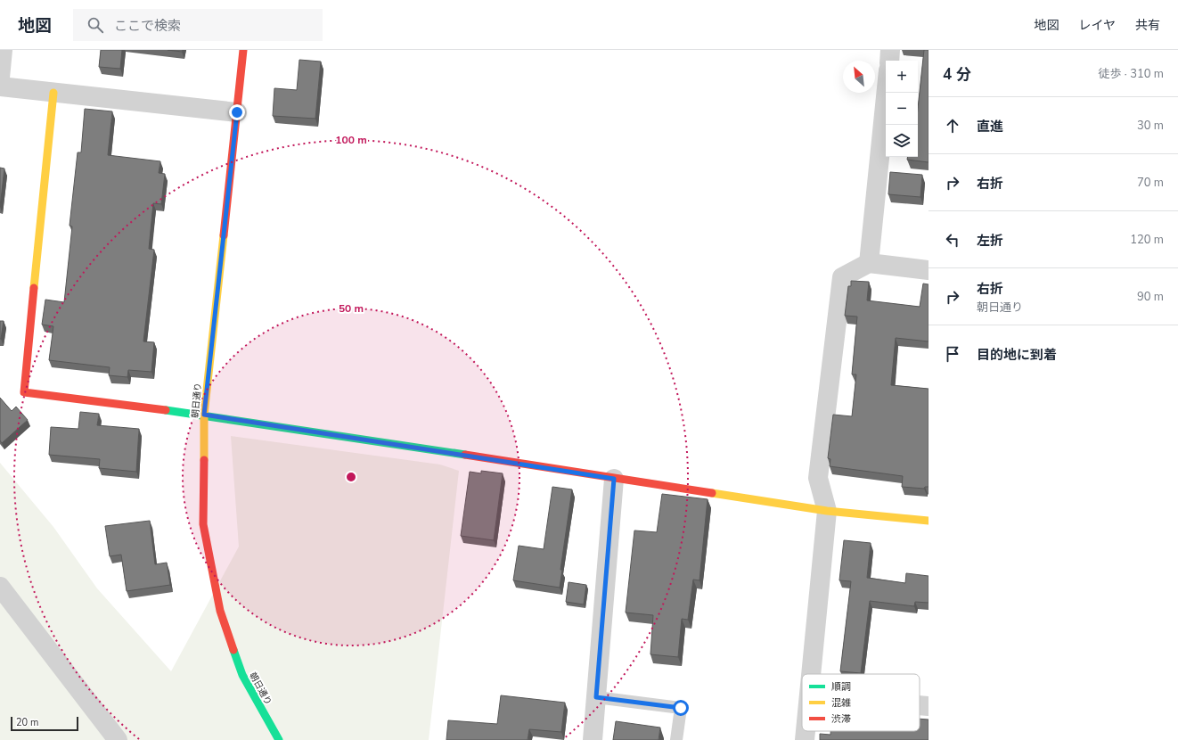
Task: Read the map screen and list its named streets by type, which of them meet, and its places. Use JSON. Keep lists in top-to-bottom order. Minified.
{"streets":{"street":["朝日通り"]},"legend":["順調","混雑","渋滞"],"scale_bar":"20 m","north":"top left","page":{"header":"地図","search":"ここで検索","nav":["地図","レイヤ","共有"],"heading":["4 分","徒歩 · 310 m"],"map_buttons":["+","−"],"list":[["直進","30 m"],["右折","70 m"],["左折","120 m"],["右折","朝日通り","90 m"],"目的地に到着"],"scale":"20 m"},"rings":["100 m","50 m"]}
